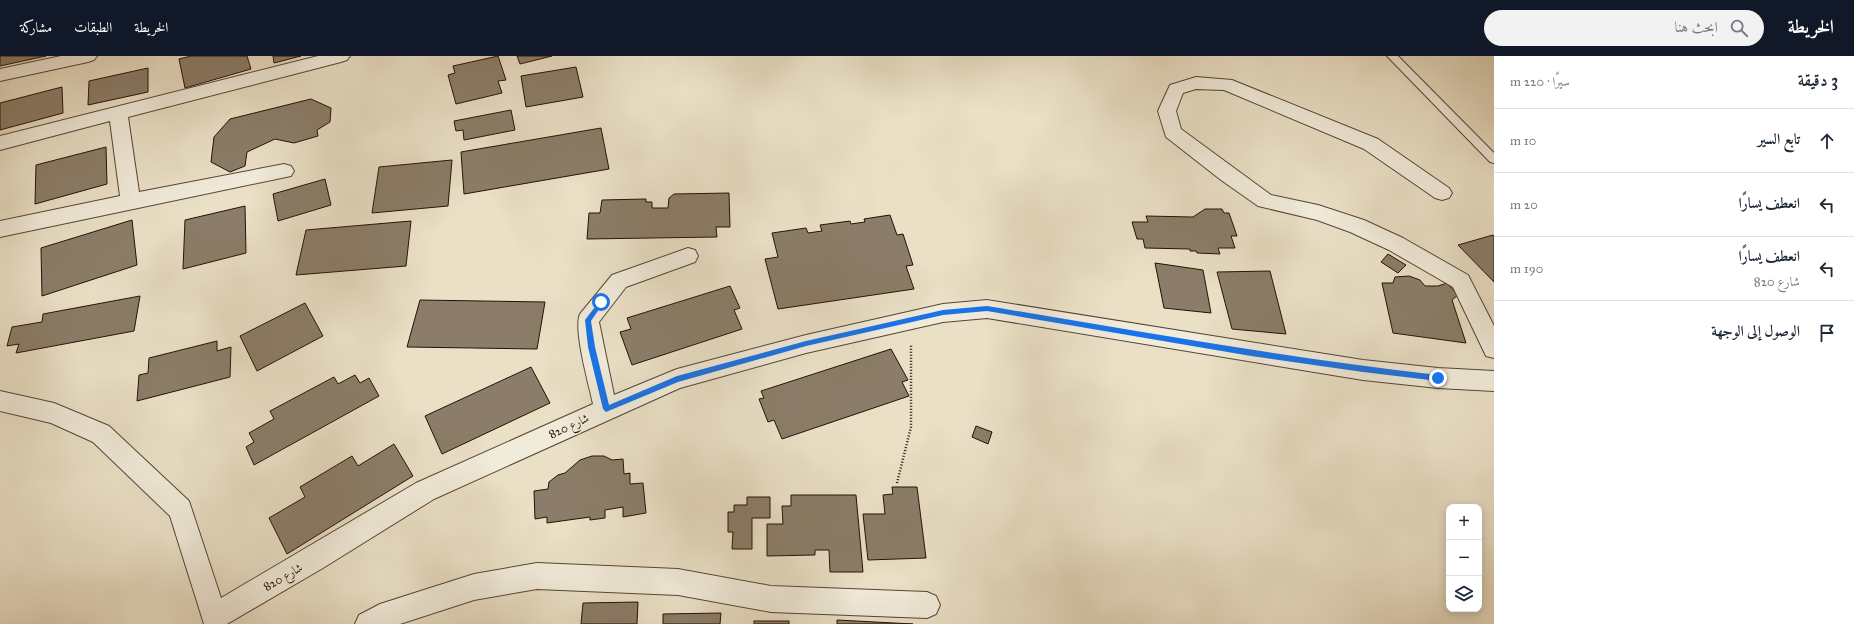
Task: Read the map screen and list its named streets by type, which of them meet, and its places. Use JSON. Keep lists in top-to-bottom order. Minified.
{"streets":{"street":["شارع 820"]},"page":{"header":"الخريطة","search":"ابحث هنا","nav":["الخريطة","الطبقات","مشاركة"],"heading":["3 دقيقة","سيرًا · 220 m"],"list":[["تابع السير","10 m"],["انعطف يسارًا","20 m"],["انعطف يسارًا","شارع 820","190 m"],"الوصول إلى الوجهة"],"map_buttons":["+","−"]}}
